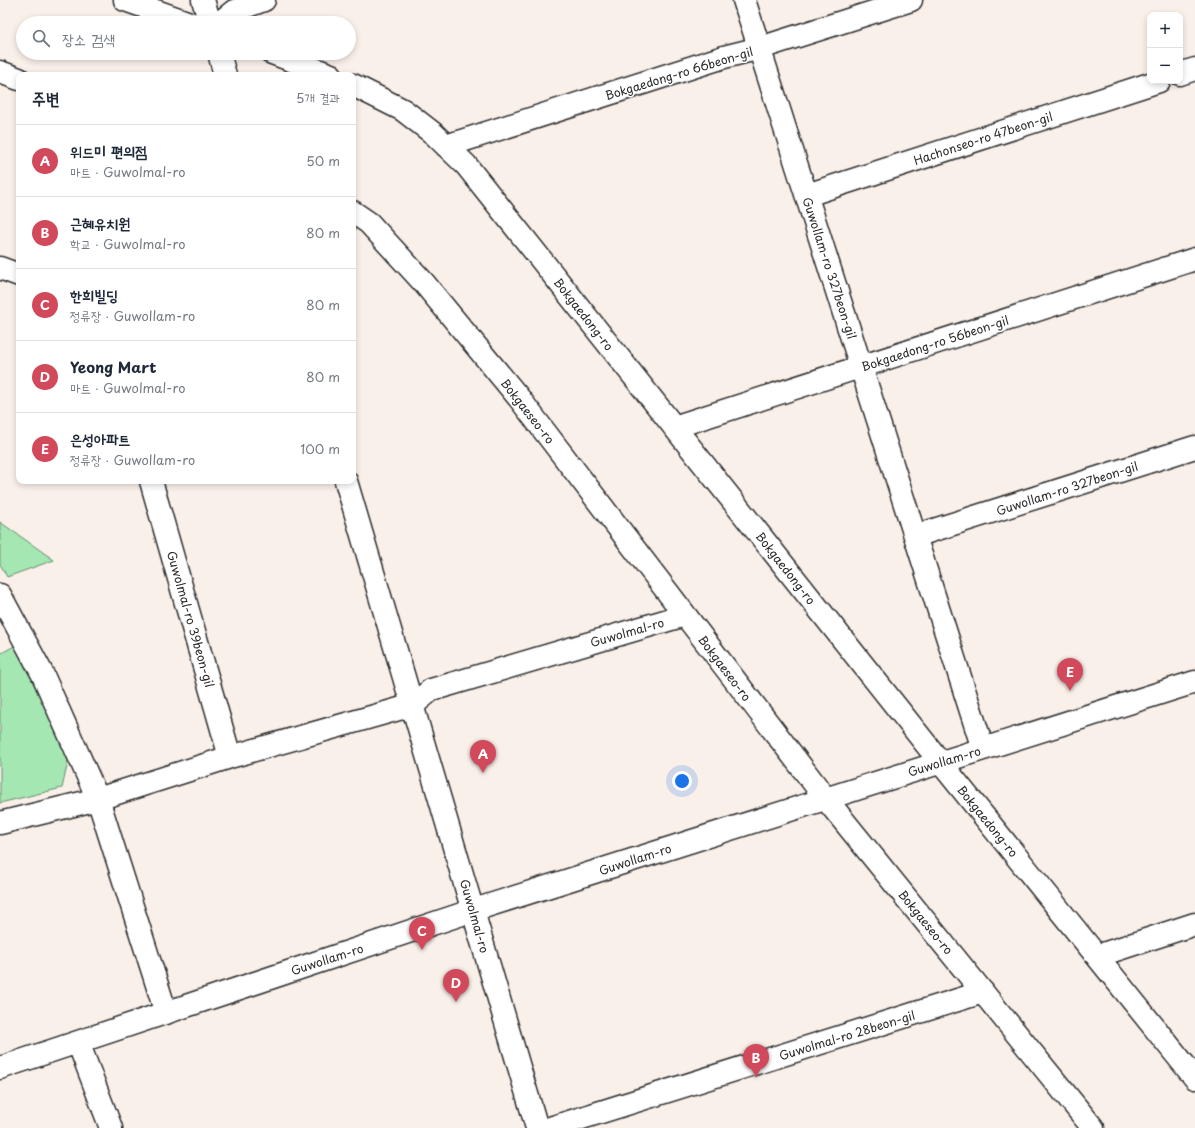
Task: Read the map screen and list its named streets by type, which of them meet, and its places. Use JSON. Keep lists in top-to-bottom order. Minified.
{"streets":{"street":["Bokgaedong-ro 66beon-gil","Hachonseo-ro 47beon-gil","Guwollam-ro 327beon-gil","Bokgaedong-ro","Bokgaedong-ro 56beon-gil","Bokgaeseo-ro","Guwolmal-ro 39beon-gil","Guwolmal-ro","Guwollam-ro","Guwolmal-ro 28beon-gil"]},"crossings":[["Bokgaedong-ro 66beon-gil","Guwollam-ro 327beon-gil"],["Bokgaedong-ro 66beon-gil","Bokgaedong-ro"],["Hachonseo-ro 47beon-gil","Guwollam-ro 327beon-gil"],["Guwollam-ro 327beon-gil","Bokgaedong-ro 56beon-gil"],["Guwollam-ro 327beon-gil","Guwollam-ro"],["Bokgaedong-ro","Bokgaedong-ro 56beon-gil"],["Bokgaedong-ro","Guwollam-ro"],["Bokgaeseo-ro","Guwolmal-ro"],["Bokgaeseo-ro","Guwollam-ro"],["Bokgaeseo-ro","Guwolmal-ro 28beon-gil"],["Guwolmal-ro","Guwollam-ro"]],"page":{"map_buttons":["+","−"],"search":"장소 검색","heading":["주변","5개 결과"],"list":[{"mark":"A","name":"위드미 편의점","note":"마트 · Guwolmal-ro","value":"50 m"},{"mark":"B","name":"근혜유치원","note":"학교 · Guwolmal-ro","value":"80 m"},{"mark":"C","name":"한희빌딩","note":"정류장 · Guwollam-ro","value":"80 m"},{"mark":"D","name":"Yeong Mart","note":"마트 · Guwolmal-ro","value":"80 m"},{"mark":"E","name":"은성아파트","note":"정류장 · Guwollam-ro","value":"100 m"}],"pins":["E","A","C","D","B"]}}
